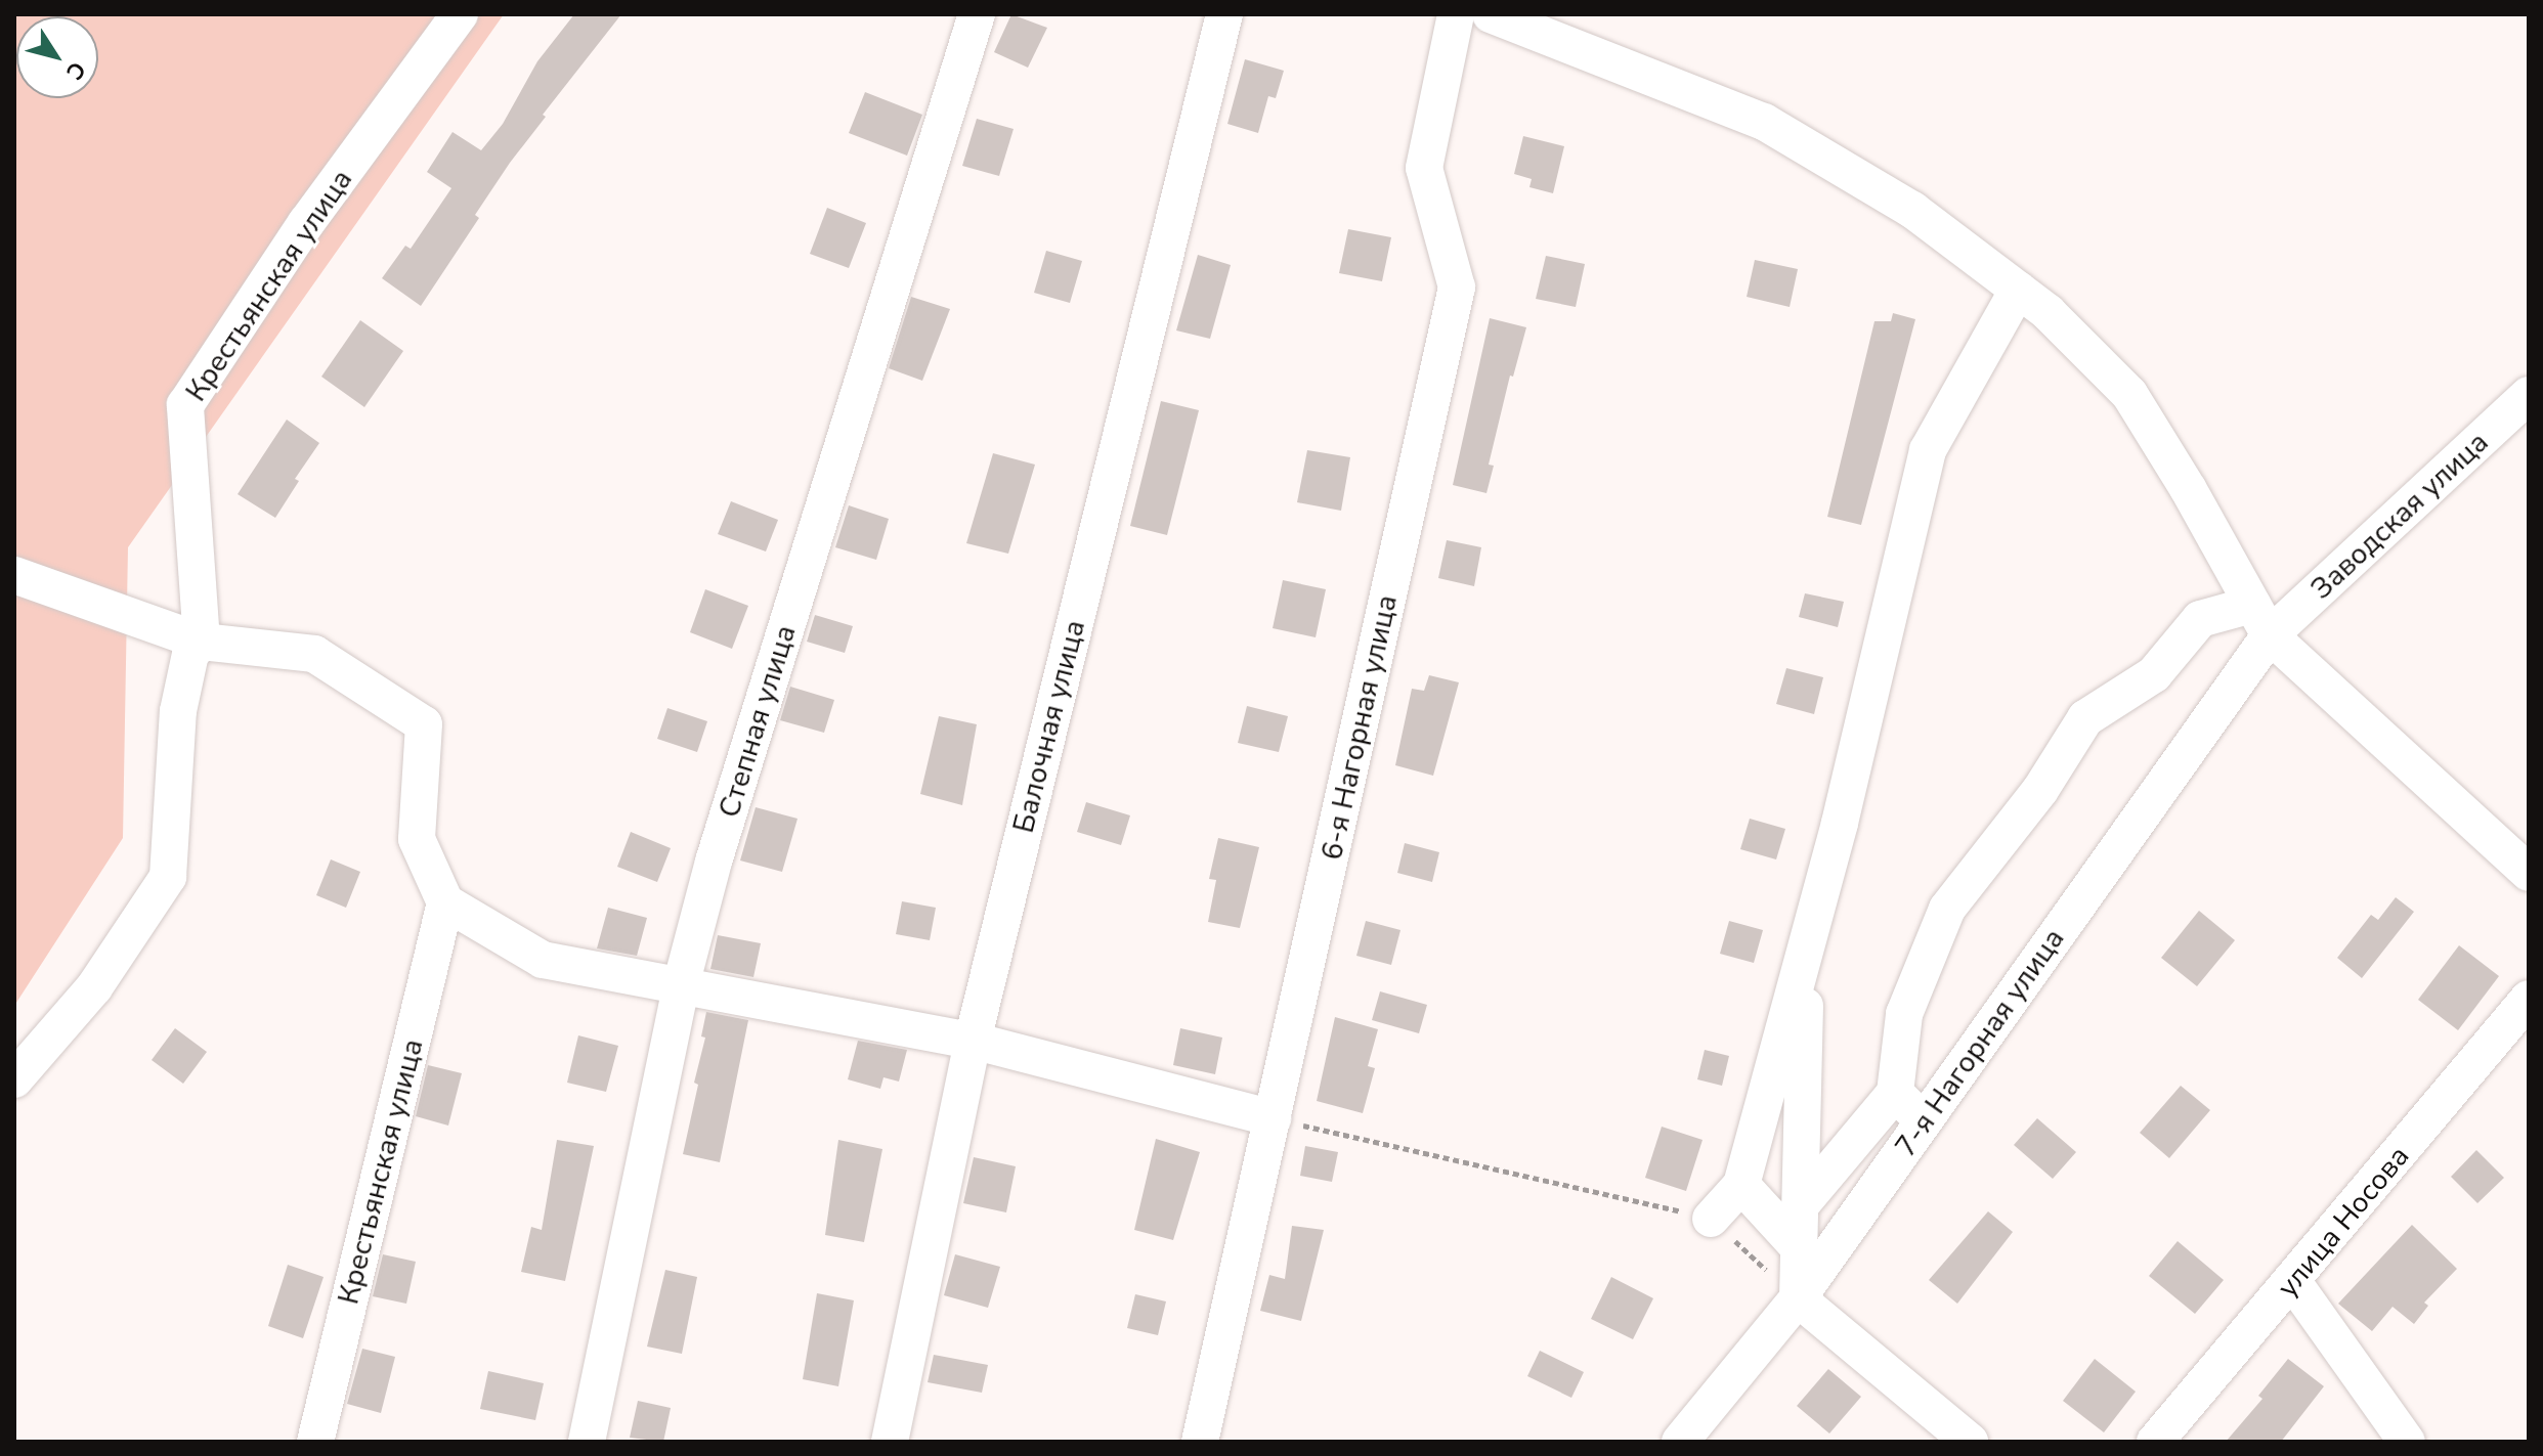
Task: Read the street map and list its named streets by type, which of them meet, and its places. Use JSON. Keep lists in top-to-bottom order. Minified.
{"streets":{"street":["Крестьянская улица","Заводская улица","Степная улица","Балочная улица","6-я Нагорная улица","7-я Нагорная улица","улица Носова"]},"crossings":[["Заводская улица","7-я Нагорная улица"]],"north":"bottom right"}
